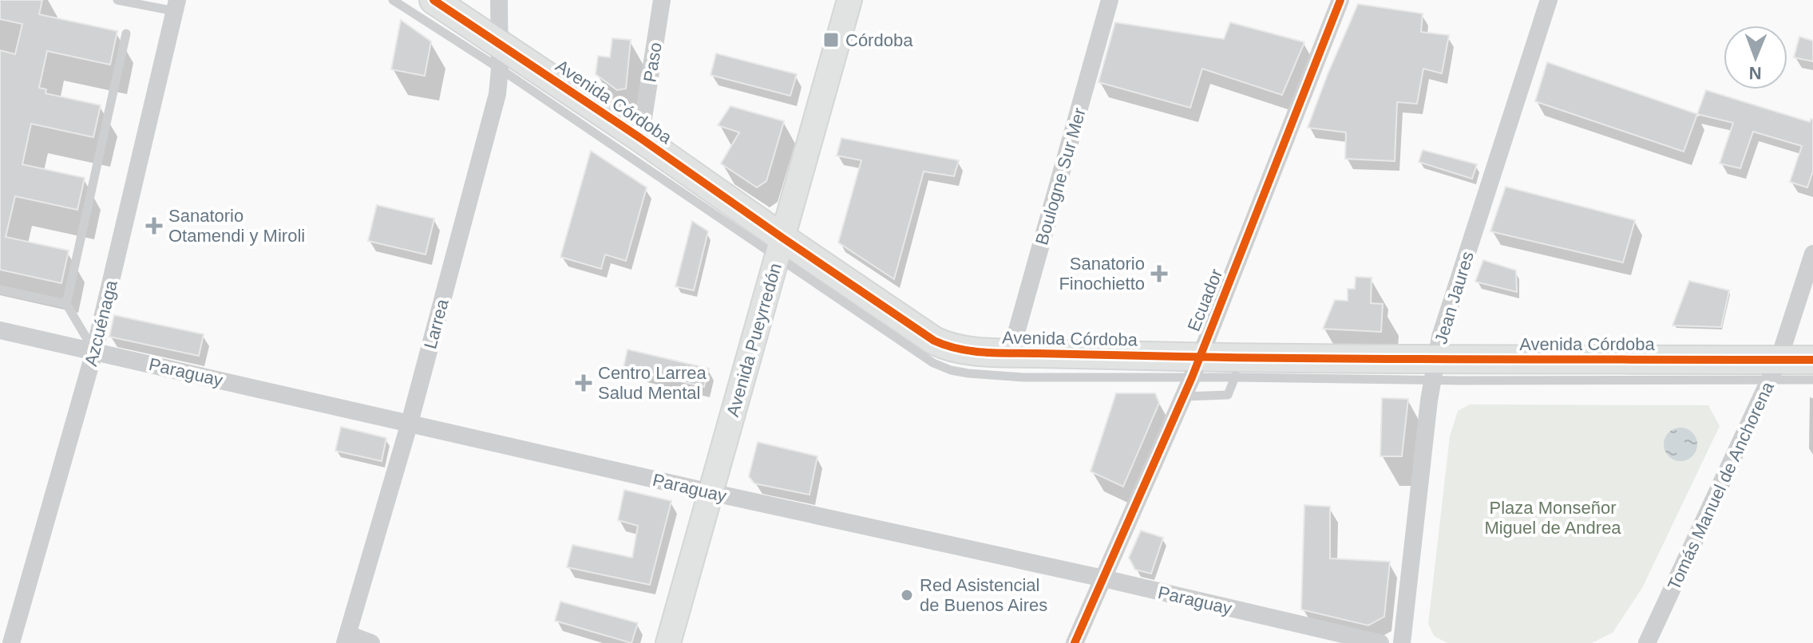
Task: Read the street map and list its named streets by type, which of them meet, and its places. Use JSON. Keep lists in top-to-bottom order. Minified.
{"streets":{"main road":["Avenida Córdoba","Avenida Pueyrredón"],"street":["Paso","Boulogne Sur Mer","Jean Jaures","Ecuador","Azcuénaga","Larrea","Paraguay","Tomás Manuel de Anchorena"]},"crossings":[["Paso","Avenida Córdoba"],["Avenida Córdoba","Boulogne Sur Mer"],["Avenida Córdoba","Jean Jaures"],["Avenida Córdoba","Ecuador"],["Avenida Córdoba","Larrea"],["Avenida Córdoba","Avenida Pueyrredón"],["Avenida Córdoba","Tomás Manuel de Anchorena"],["Ecuador","Paraguay"],["Azcuénaga","Paraguay"],["Larrea","Paraguay"],["Avenida Pueyrredón","Paraguay"]],"parks":["Plaza Monseñor Miguel de Andrea"],"places":{"transit":["Córdoba"],"health":["Sanatorio Otamendi y Miroli","Sanatorio Finochietto","Centro Larrea Salud Mental"],"other":["Red Asistencial de Buenos Aires"]},"north":"bottom"}
